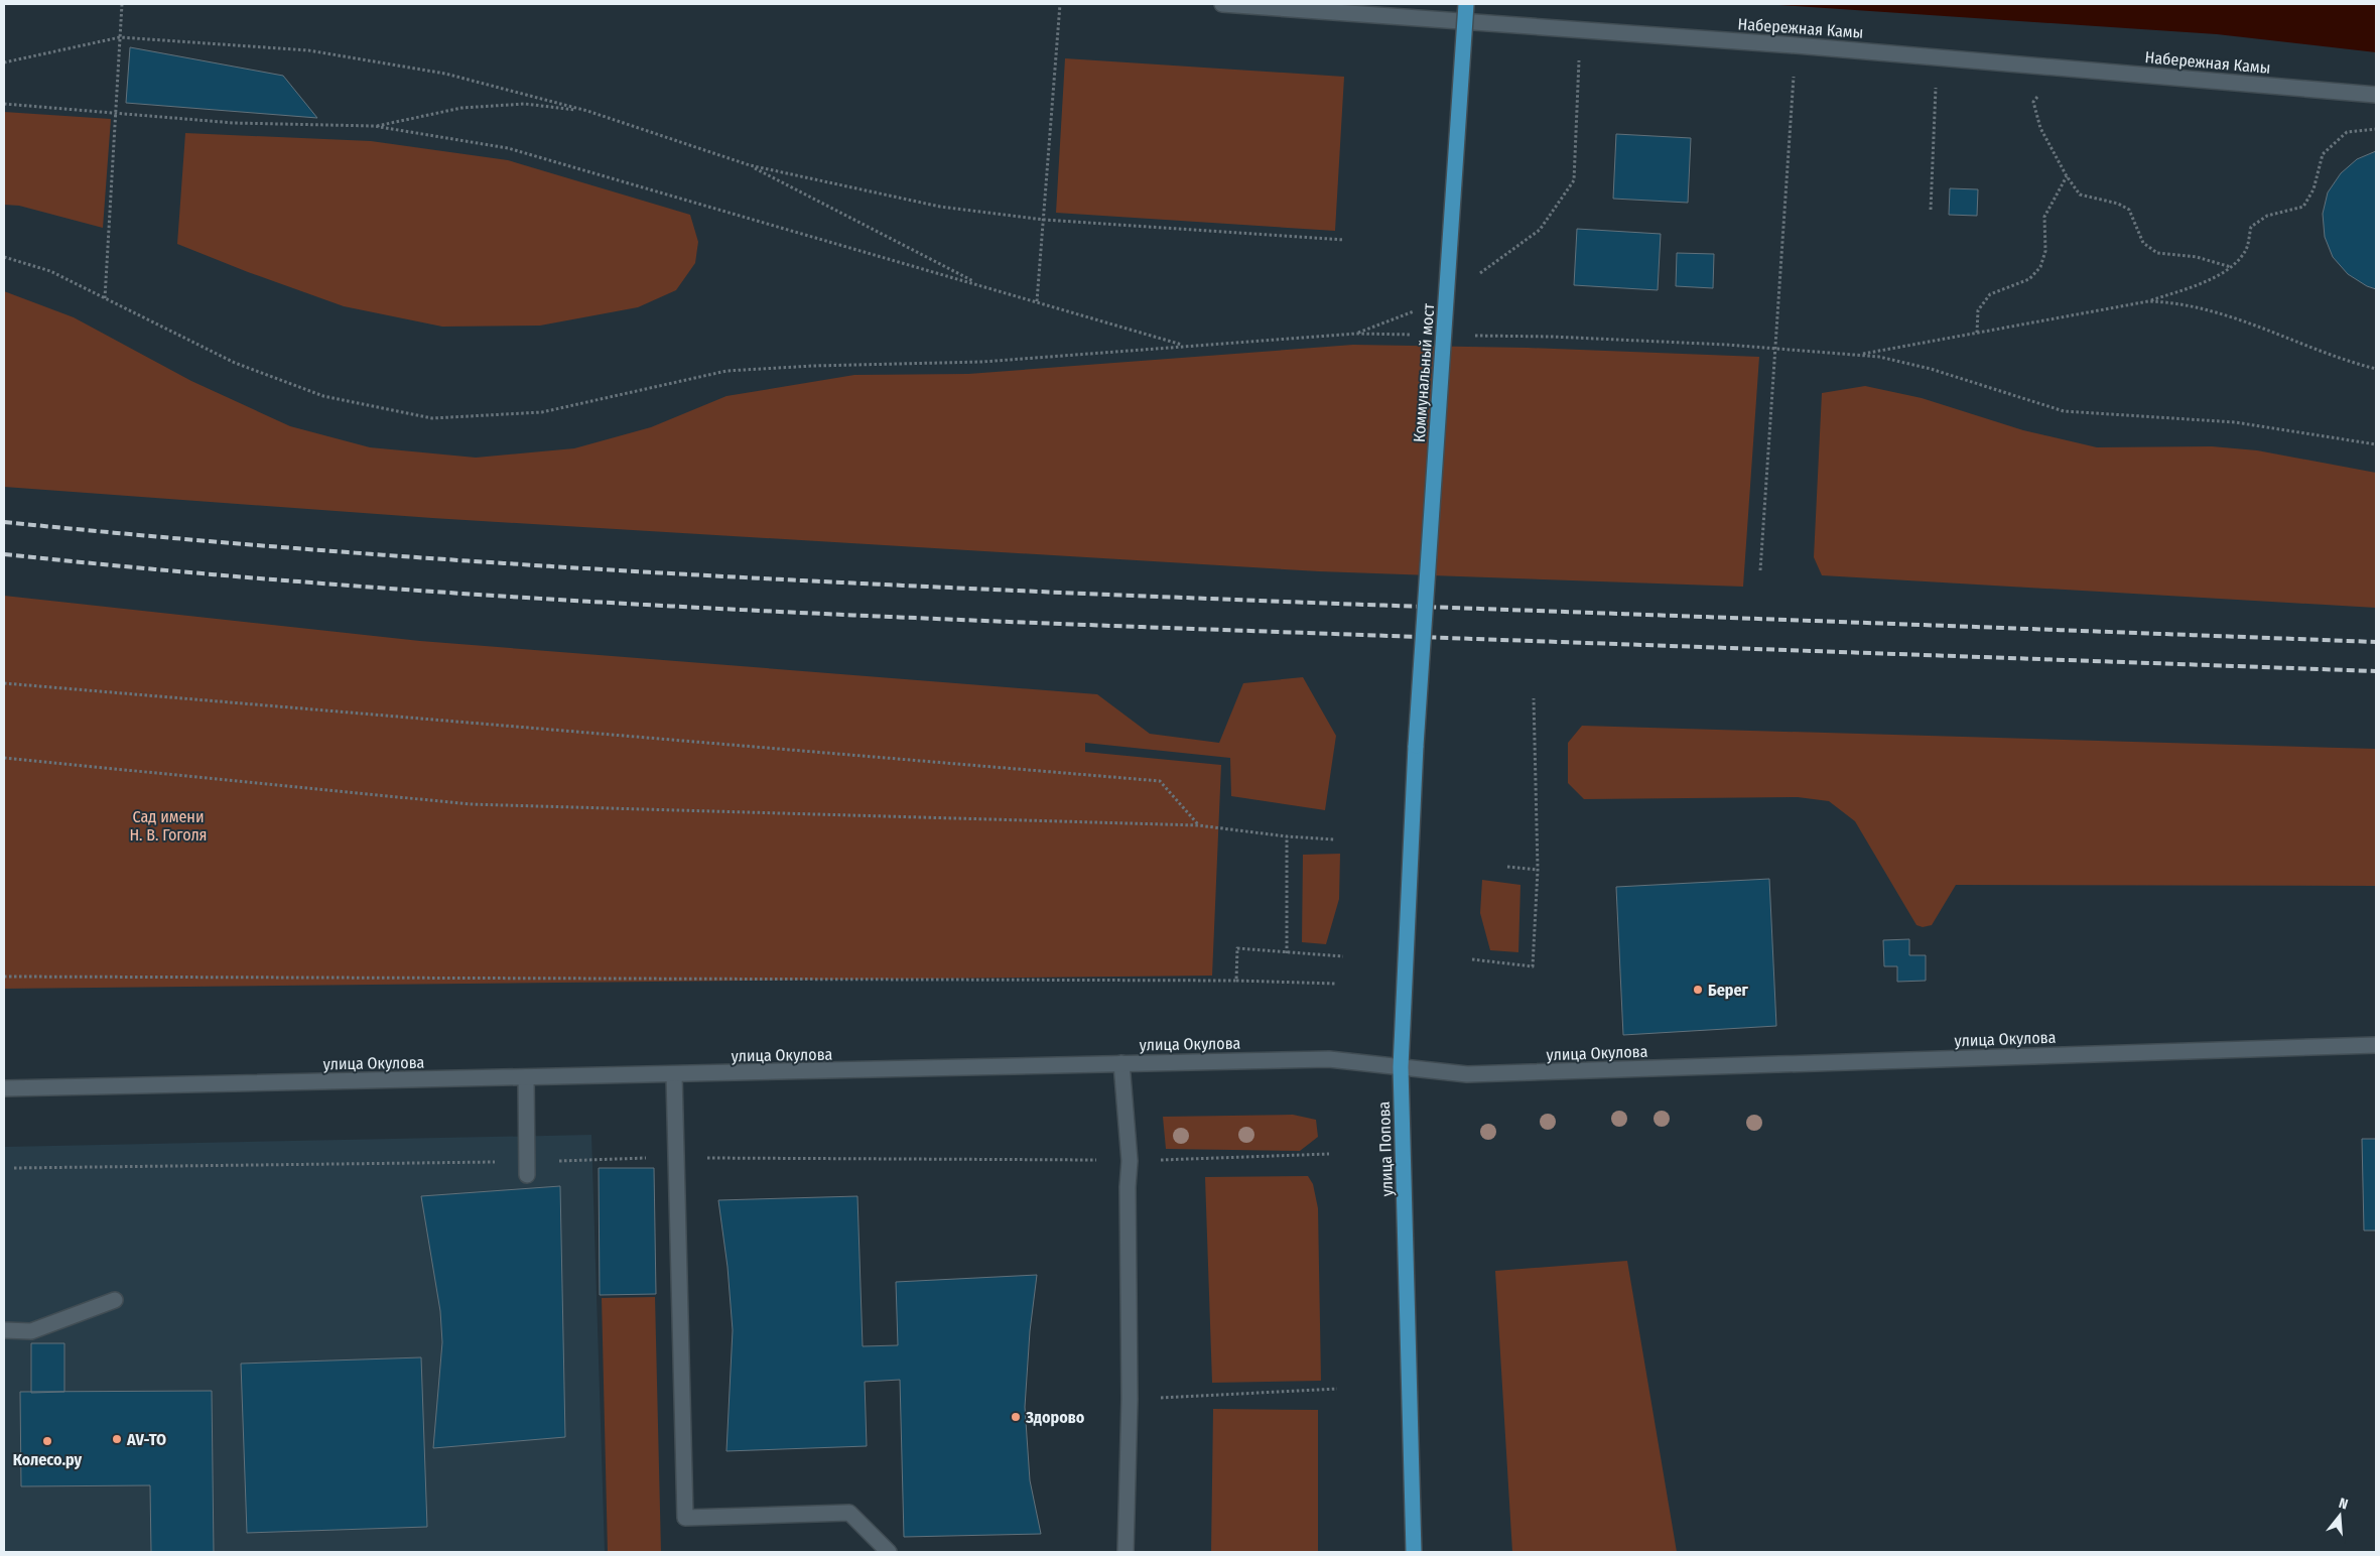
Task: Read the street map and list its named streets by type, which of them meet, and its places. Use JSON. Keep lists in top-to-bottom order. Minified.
{"streets":{"main road":["Коммунальный мост","улица Попова"],"street":["Набережная Камы","улица Окулова"]},"crossings":[["Коммунальный мост","улица Попова"],["улица Окулова","улица Попова"]],"parks":["Сад имени Н. В. Гоголя"],"places":["Берег","Здорово","AV-TO","Колесо.ру"],"north":"top"}
